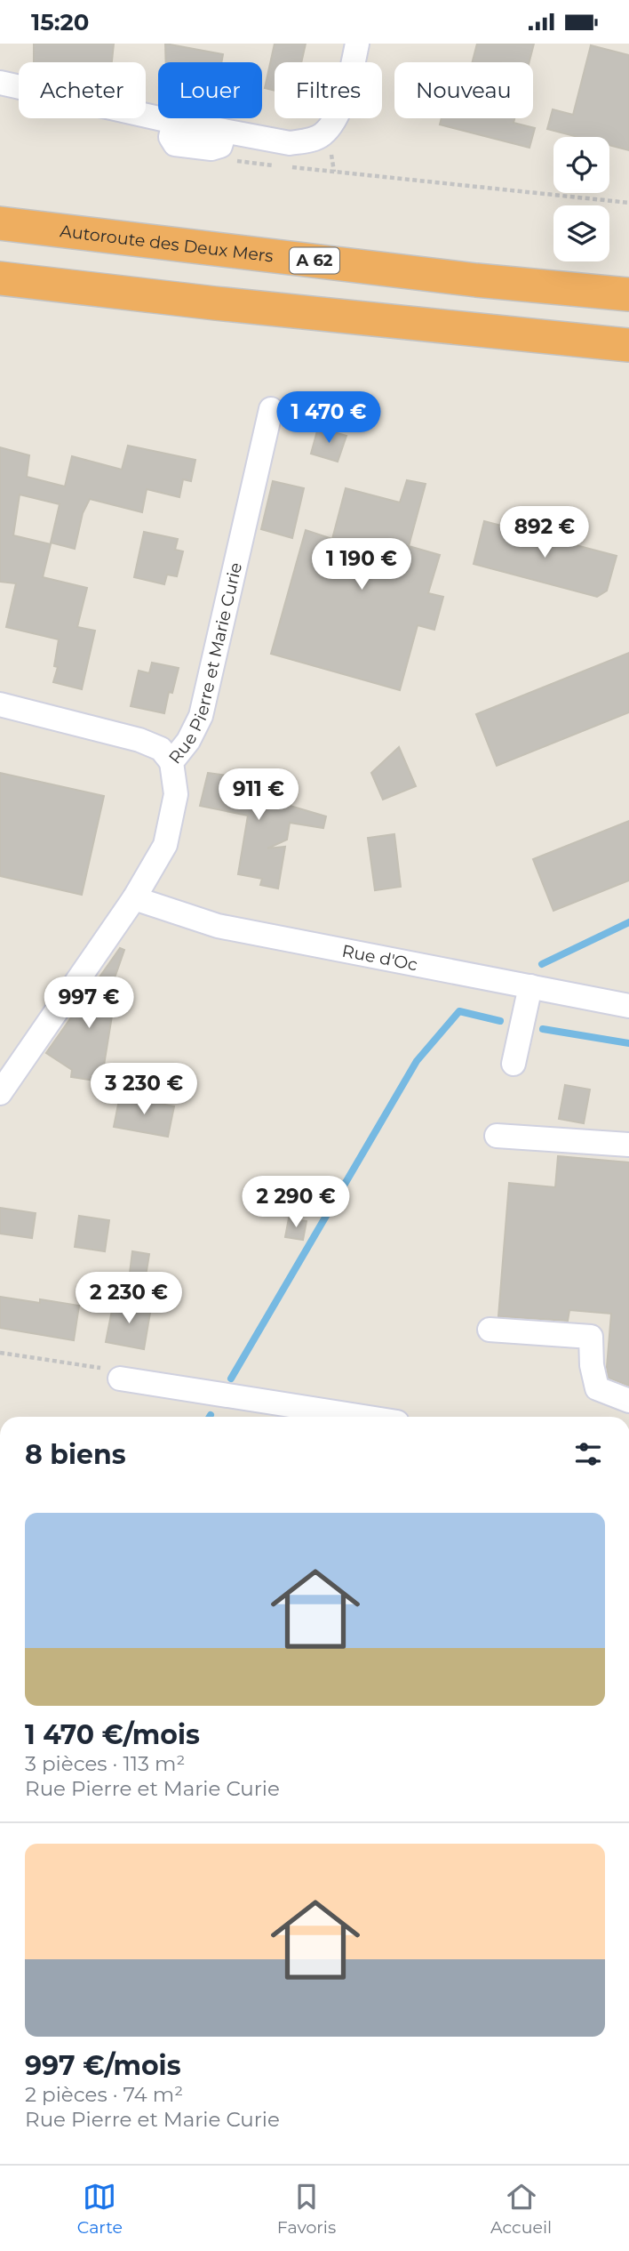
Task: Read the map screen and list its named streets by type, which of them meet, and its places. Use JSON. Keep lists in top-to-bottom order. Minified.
{"streets":{"highway":["Autoroute des Deux Mers","A 62"],"street":["Rue Pierre et Marie Curie","Rue d'Oc"]},"crossings":[["Rue Pierre et Marie Curie","Rue d'Oc"]],"page":{"status":"15:20","chip":["Acheter","Louer","Filtres","Nouveau"],"price":["1 470 €","892 €","1 190 €","911 €","997 €","3 230 €","2 290 €","2 230 €"],"heading":"8 biens","list":[{"name":"1 470 €/mois","note":"3 pièces · 113 m² · Rue Pierre et Marie Curie"},{"name":"997 €/mois","note":"2 pièces · 74 m² · Rue Pierre et Marie Curie"}],"tabs":["Carte","Favoris","Accueil"]}}
